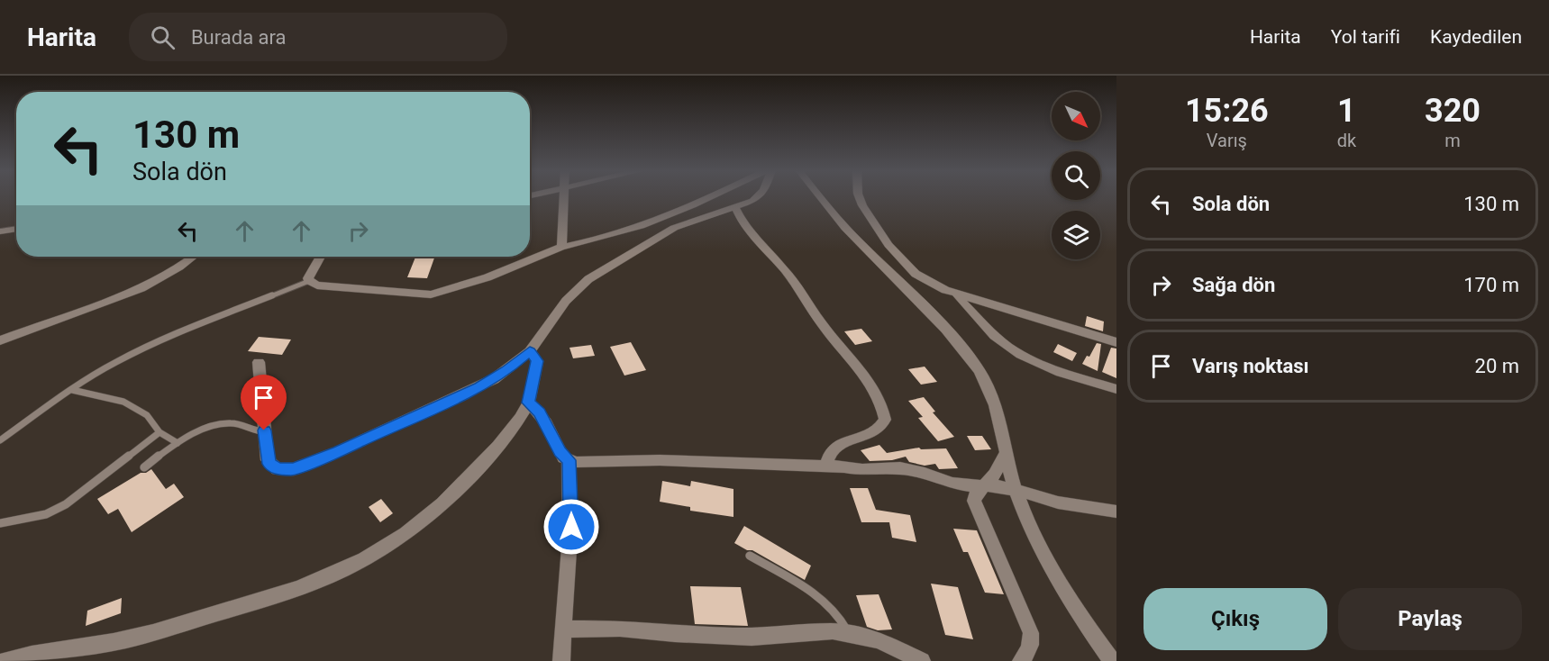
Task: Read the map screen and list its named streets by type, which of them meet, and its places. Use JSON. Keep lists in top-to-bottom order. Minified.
{"north":"bottom right","page":{"header":"Harita","search":"Burada ara","nav":["Harita","Yol tarifi","Kaydedilen"],"eta":["15:26","Varış","1","dk","320","m"],"turn":["130 m","Sola dön"],"list":[{"name":"Sola dön","value":"130 m"},{"name":"Sağa dön","value":"170 m"},{"name":"Varış noktası","value":"20 m"}],"buttons":["Çıkış","Paylaş"]}}
